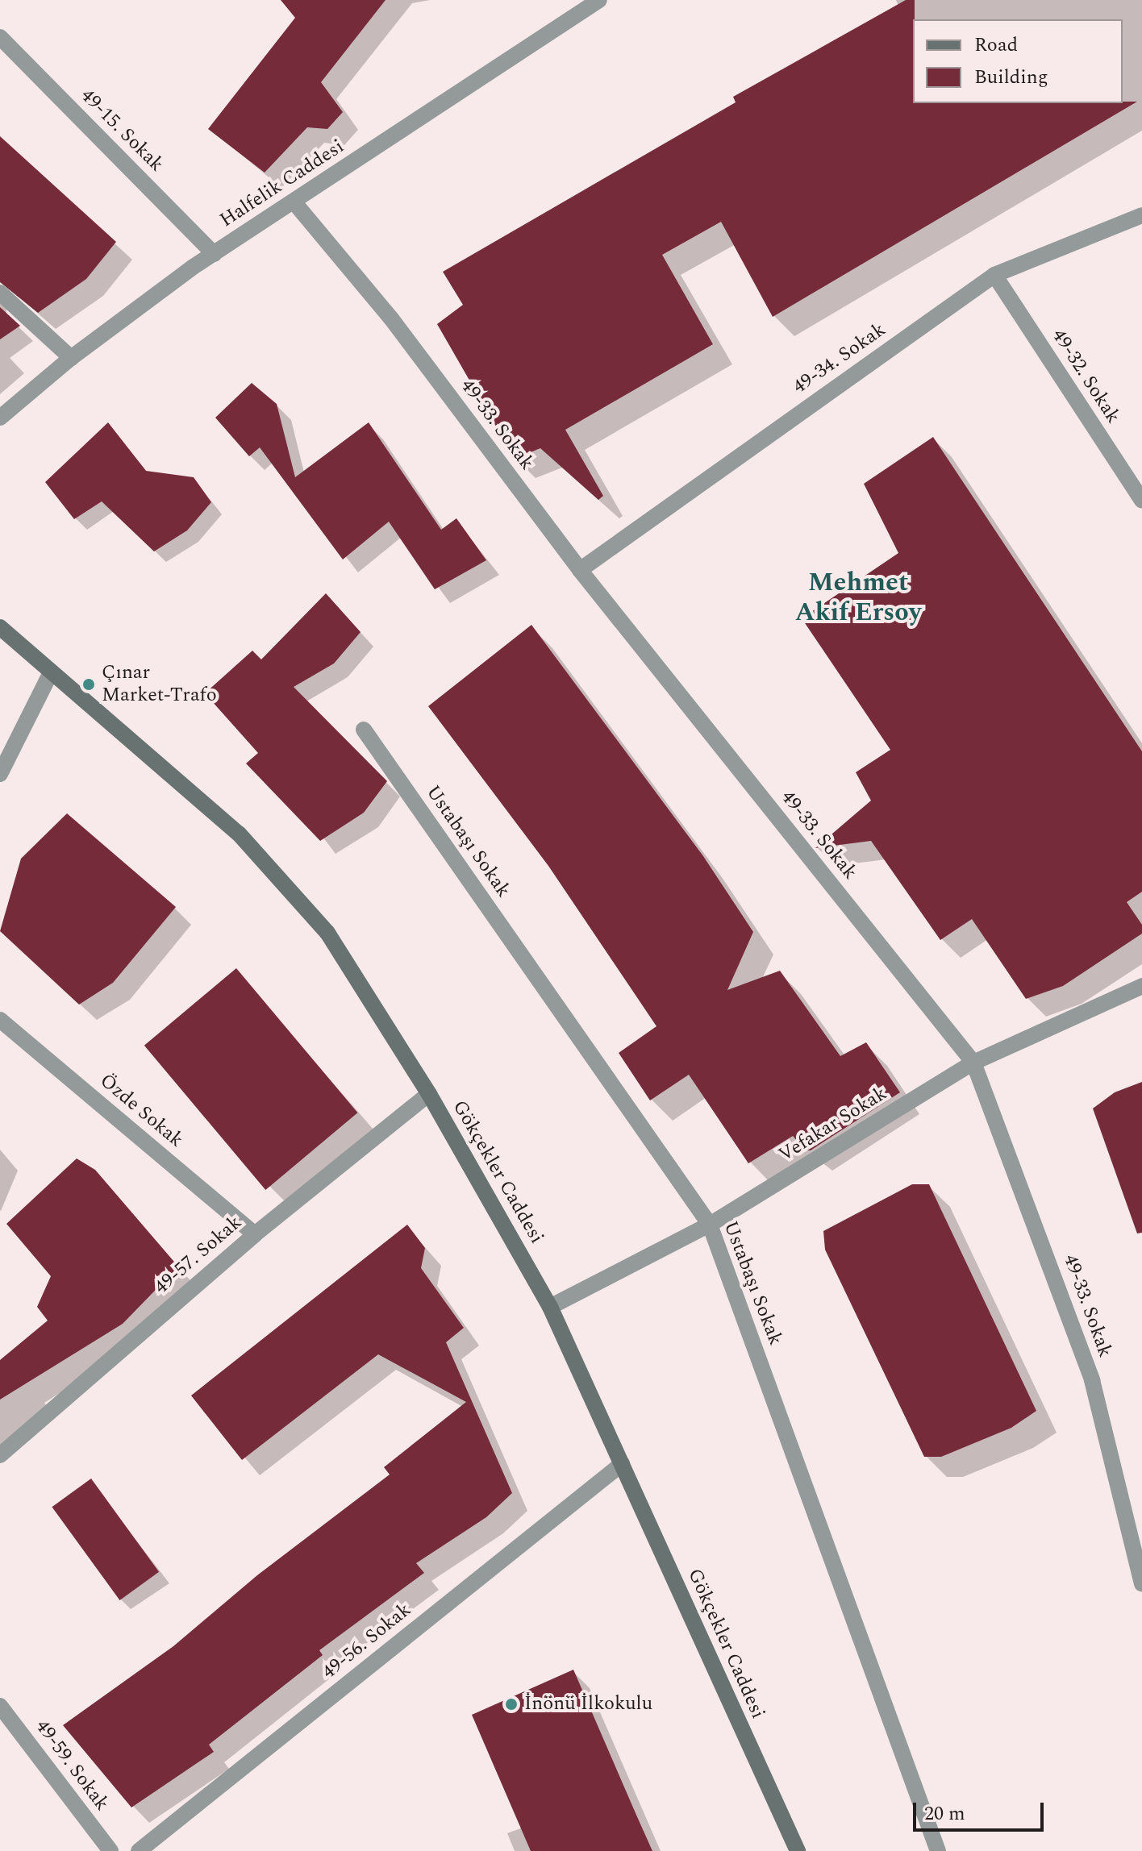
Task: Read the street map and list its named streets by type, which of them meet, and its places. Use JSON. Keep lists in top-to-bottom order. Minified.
{"streets":{"main road":["Gökçekler Caddesi"],"street":["49-15. Sokak","Halfelik Caddesi","49-34. Sokak","49-32. Sokak","49-33. Sokak","Ustabaşı Sokak","Özde Sokak","Vefakar Sokak","49-57. Sokak","49-56. Sokak","49-59. Sokak"]},"crossings":[["49-15. Sokak","Halfelik Caddesi"],["Halfelik Caddesi","49-33. Sokak"],["49-34. Sokak","49-32. Sokak"],["49-34. Sokak","49-33. Sokak"],["49-33. Sokak","Vefakar Sokak"],["Ustabaşı Sokak","Vefakar Sokak"],["Özde Sokak","49-57. Sokak"],["Vefakar Sokak","Gökçekler Caddesi"],["Gökçekler Caddesi","49-57. Sokak"],["Gökçekler Caddesi","49-56. Sokak"]],"districts":["Mehmet Akif Ersoy"],"places":["Çınar Market-Trafo","İnönü İlkokulu"],"legend":["Road","Building"],"scale_bar":"20 m"}
